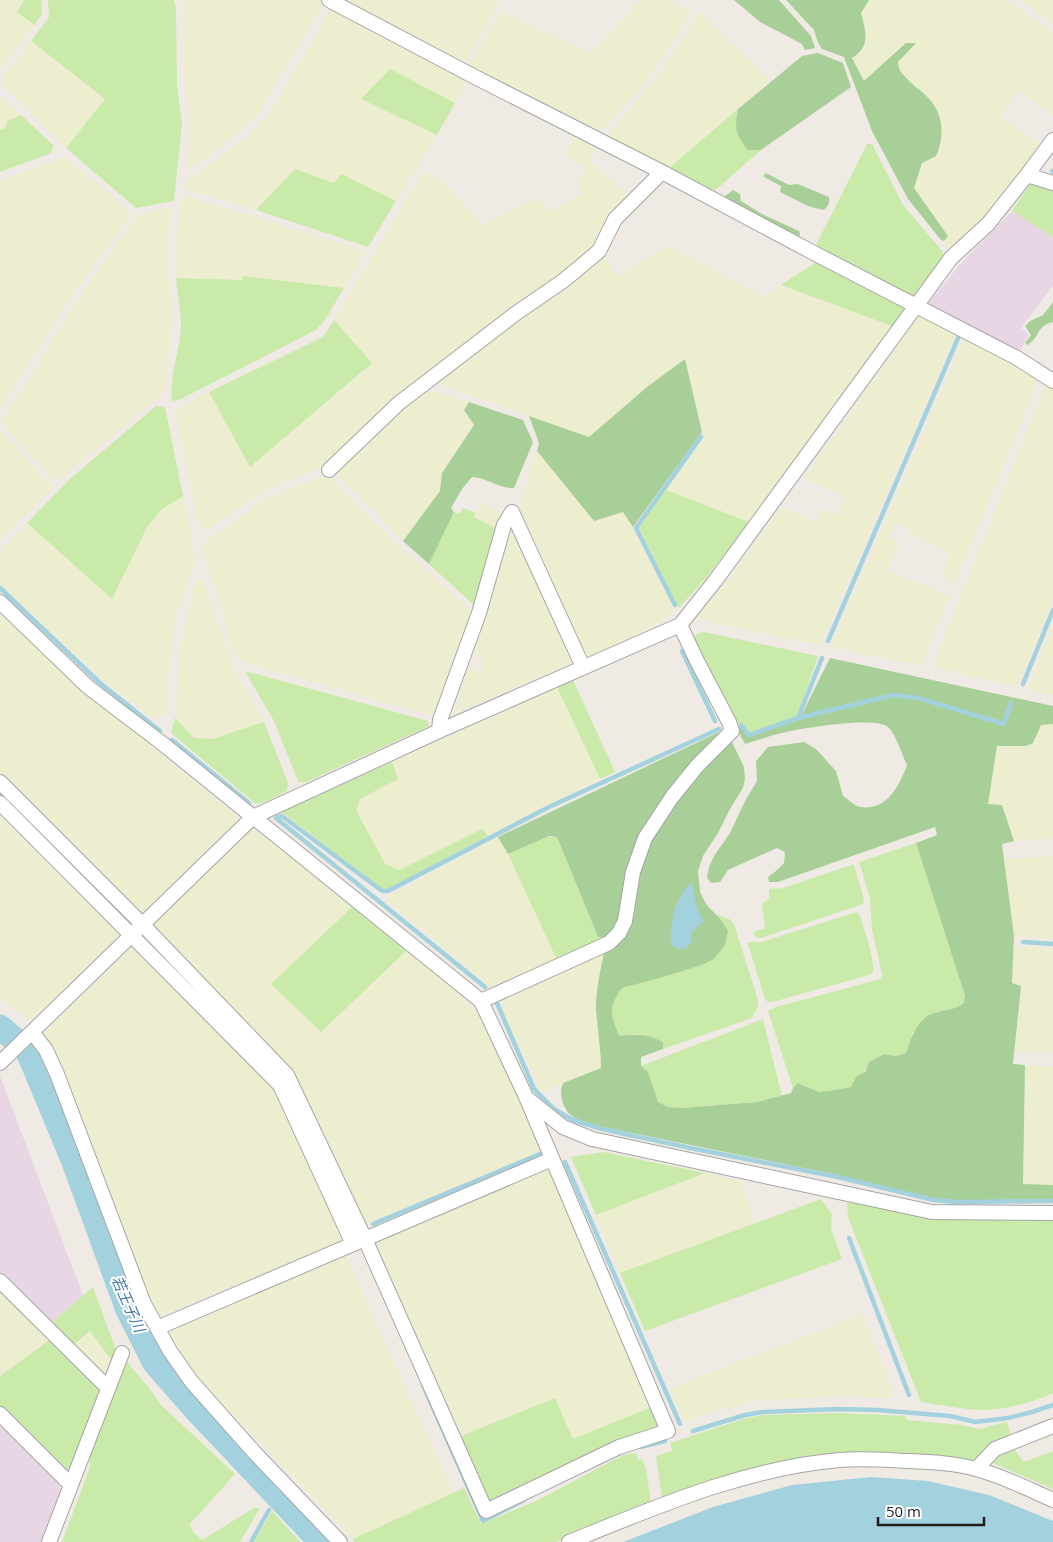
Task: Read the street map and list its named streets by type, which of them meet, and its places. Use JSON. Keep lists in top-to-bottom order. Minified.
{"water":["若王子川"],"scale_bar":"50 m"}
